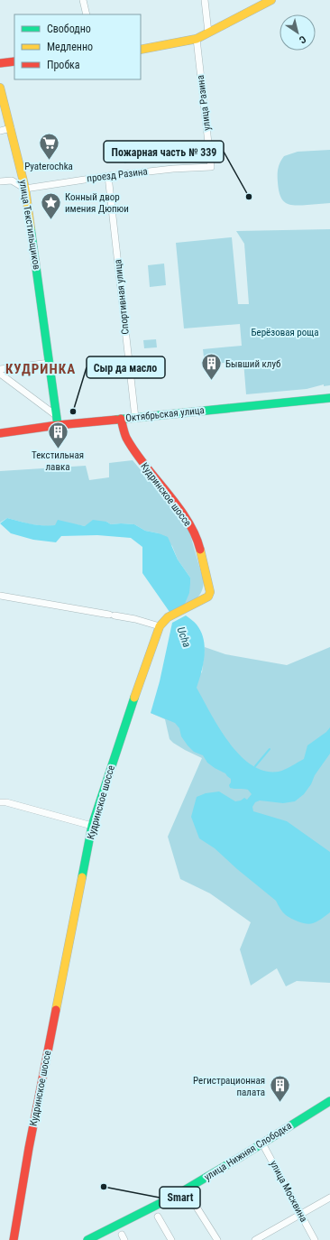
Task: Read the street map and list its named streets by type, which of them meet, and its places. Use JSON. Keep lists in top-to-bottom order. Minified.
{"streets":{"street":["улица Разина","проезд Разина","улица Текстильщиков","Спортивная улица","Октябрьская улица","Кудринское шоссе","улица Нижняя Слободка","улица Москвина"]},"crossings":[["улица Разина","проезд Разина"],["проезд Разина","улица Текстильщиков"],["проезд Разина","Спортивная улица"],["улица Текстильщиков","Октябрьская улица"],["Спортивная улица","Октябрьская улица"],["Октябрьская улица","Кудринское шоссе"],["улица Нижняя Слободка","улица Москвина"]],"districts":["КУДРИНКА"],"water":["Ucha"],"parks":["Берёзовая роща"],"places":{"supermarket":["Pyaterochka"],"other":["Пожарная часть № 339","Сыр да масло","Smart"],"place":["Конный двор имения Дюпюи"],"building":["Бывший клуб","Текстильная лавка","Регистрационная палата"]},"legend":["Свободно","Медленно","Пробка"],"north":"bottom right"}
